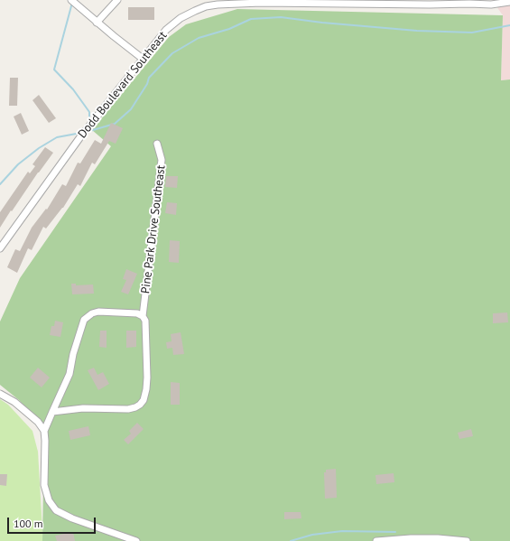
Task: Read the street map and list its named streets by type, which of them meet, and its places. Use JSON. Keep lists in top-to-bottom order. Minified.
{"streets":{"street":["Dodd Boulevard Southeast","Pine Park Drive Southeast"]},"scale_bar":"100 m"}
